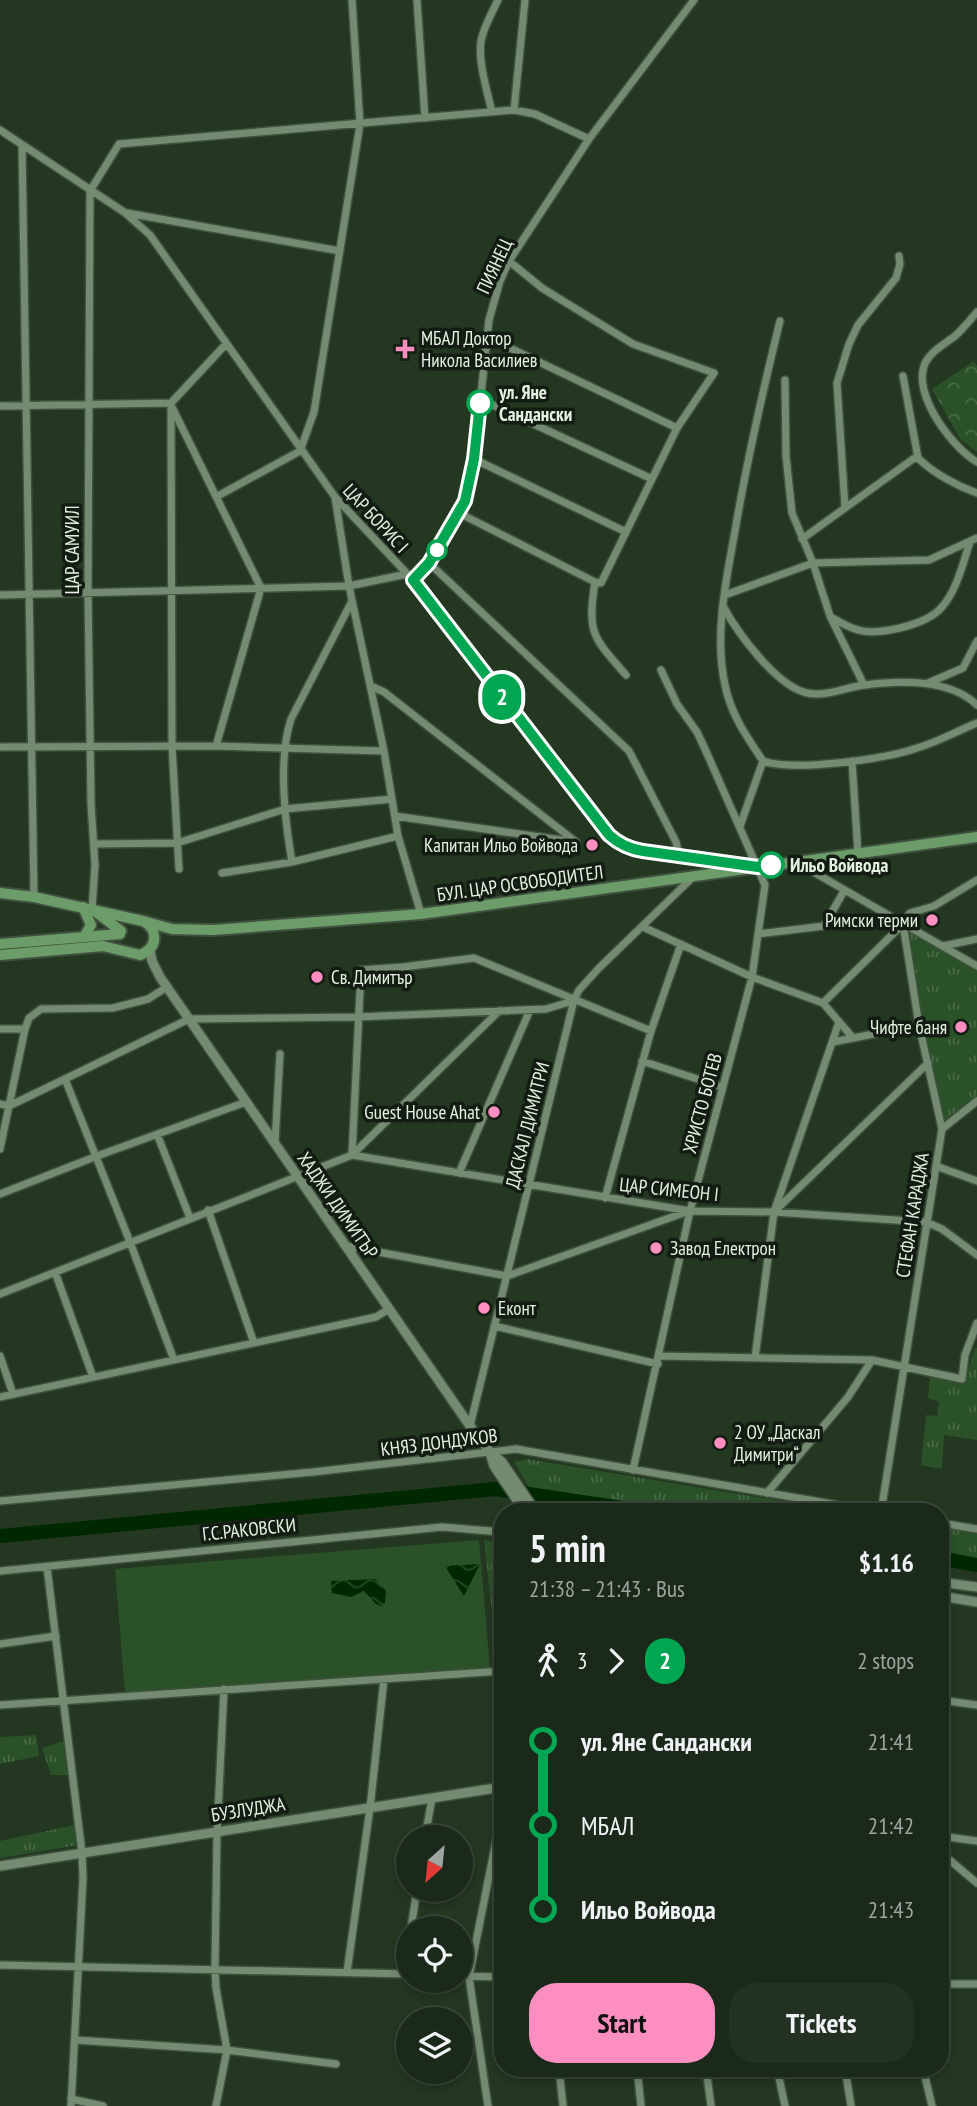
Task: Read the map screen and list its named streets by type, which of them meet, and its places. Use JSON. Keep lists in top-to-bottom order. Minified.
{"streets":{"main road":["БУЛ. ЦАР ОСВОБОДИТЕЛ"],"street":["ПИЯНЕЦ","ЦАР БОРИС I","ЦАР САМУИЛ","ХРИСТО БОТЕВ","ДАСКАЛ ДИМИТРИ","ЦАР СИМЕОН I","ХАДЖИ ДИМИТЪР","СТЕФАН КАРАДЖА","КНЯЗ ДОНДУКОВ","Г.С.РАКОВСКИ","БУЗЛУДЖА"]},"crossings":[["ПИЯНЕЦ","ЦАР БОРИС I"],["ЦАР БОРИС I","ЦАР САМУИЛ"],["ЦАР БОРИС I","БУЛ. ЦАР ОСВОБОДИТЕЛ"],["ЦАР БОРИС I","ХРИСТО БОТЕВ"],["БУЛ. ЦАР ОСВОБОДИТЕЛ","ХРИСТО БОТЕВ"],["БУЛ. ЦАР ОСВОБОДИТЕЛ","ДАСКАЛ ДИМИТРИ"],["ХРИСТО БОТЕВ","ЦАР СИМЕОН I"],["ХРИСТО БОТЕВ","КНЯЗ ДОНДУКОВ"],["ДАСКАЛ ДИМИТРИ","ЦАР СИМЕОН I"],["ДАСКАЛ ДИМИТРИ","ХАДЖИ ДИМИТЪР"],["ЦАР СИМЕОН I","СТЕФАН КАРАДЖА"],["ХАДЖИ ДИМИТЪР","КНЯЗ ДОНДУКОВ"]],"places":{"health":["МБАЛ Доктор Никола Василиев"],"other":["ул. Яне Сандански","Капитан Ильо Войвода","Ильо Войвода","Римски терми","Св. Димитър","Чифте баня","Guest House Ahat","Завод Електрон","Еконт","2 ОУ „Даскал Димитри“"]},"lines":["bus line 2"],"north":"bottom left","page":{"on_map":"2","heading":["5 min","21:38 – 21:43 · Bus","$1.16"],"legs":["3","2","2 stops"],"list":[{"name":"ул. Яне Сандански","value":"21:41"},{"name":"МБАЛ","value":"21:42"},{"name":"Ильо Войвода","value":"21:43"}],"buttons":["Start","Tickets"]}}
